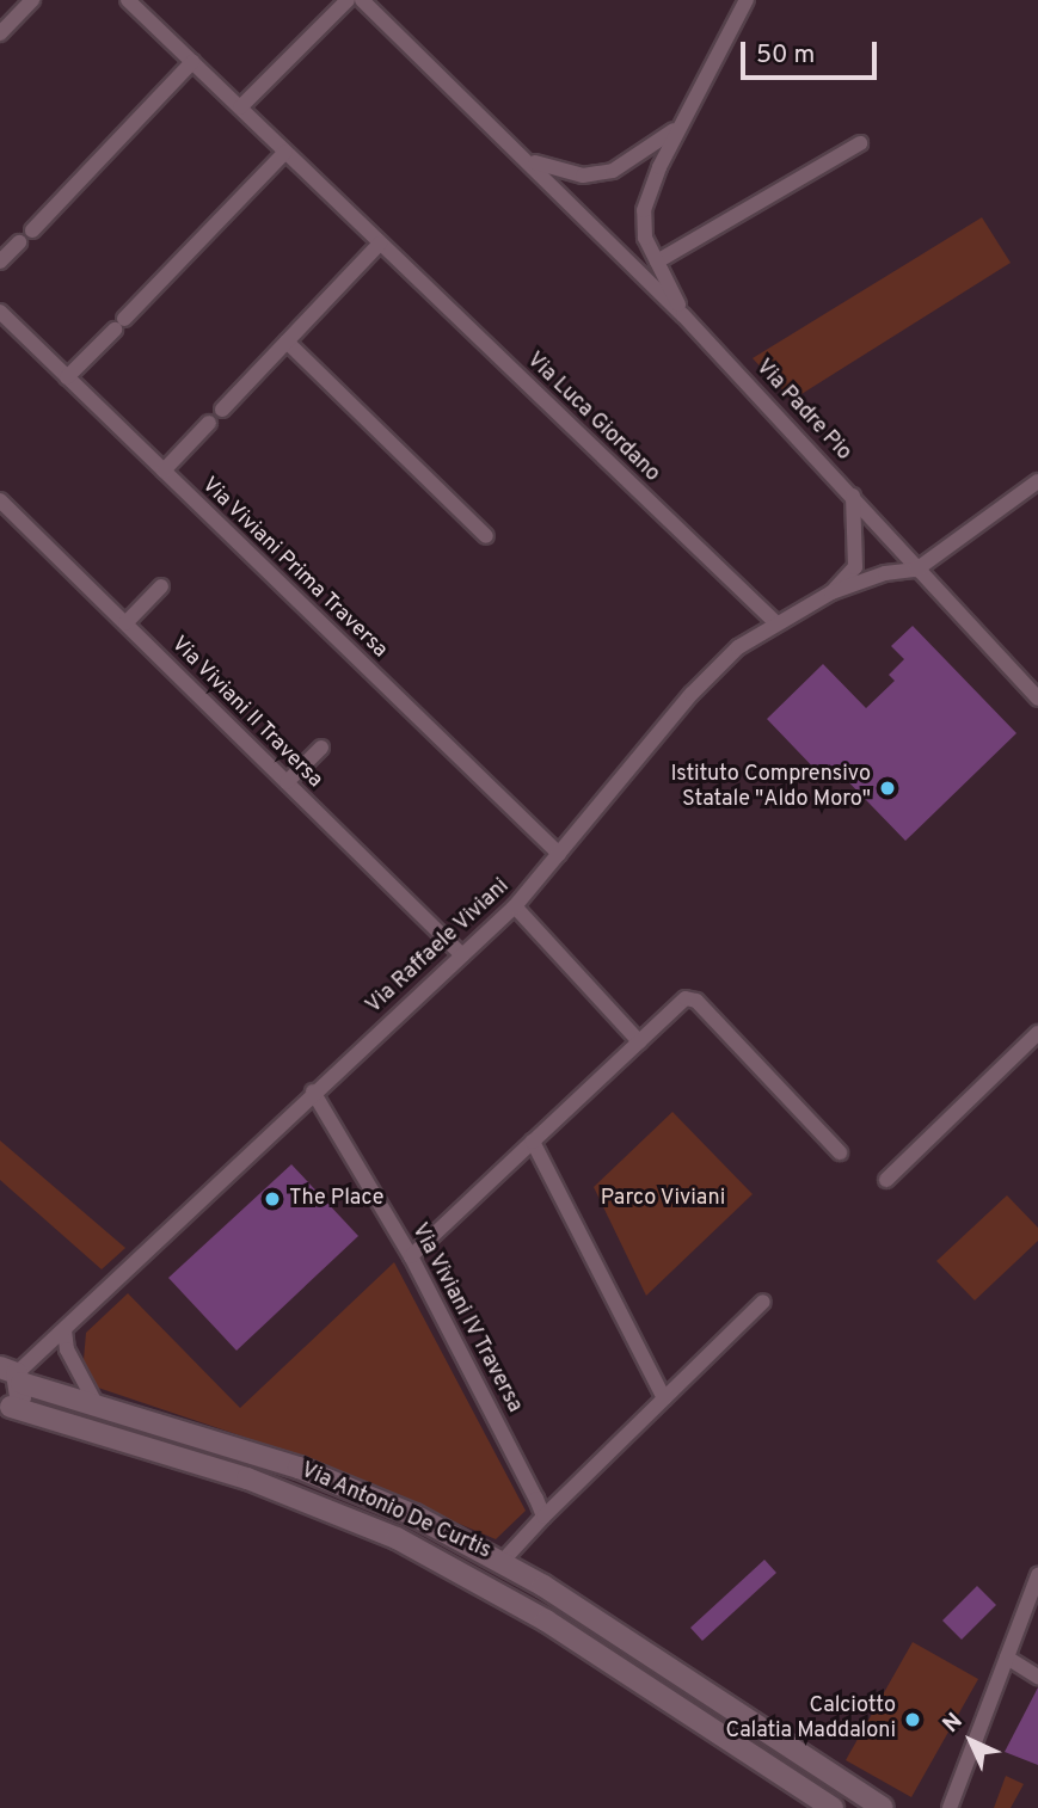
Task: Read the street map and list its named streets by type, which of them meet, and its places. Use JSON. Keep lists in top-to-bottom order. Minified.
{"streets":{"street":["Via Padre Pio","Via Luca Giordano","Via Viviani Prima Traversa","Via Viviani II Traversa","Via Raffaele Viviani","Via Viviani IV Traversa","Via Antonio De Curtis"]},"crossings":[["Via Padre Pio","Via Raffaele Viviani"],["Via Luca Giordano","Via Raffaele Viviani"],["Via Viviani Prima Traversa","Via Raffaele Viviani"],["Via Viviani II Traversa","Via Raffaele Viviani"],["Via Raffaele Viviani","Via Viviani IV Traversa"],["Via Raffaele Viviani","Via Antonio De Curtis"]],"parks":["Parco Viviani"],"places":["Istituto Comprensivo Statale \"Aldo Moro\"","The Place","Calciotto Calatia Maddaloni"],"scale_bar":"50 m","north":"top left"}
